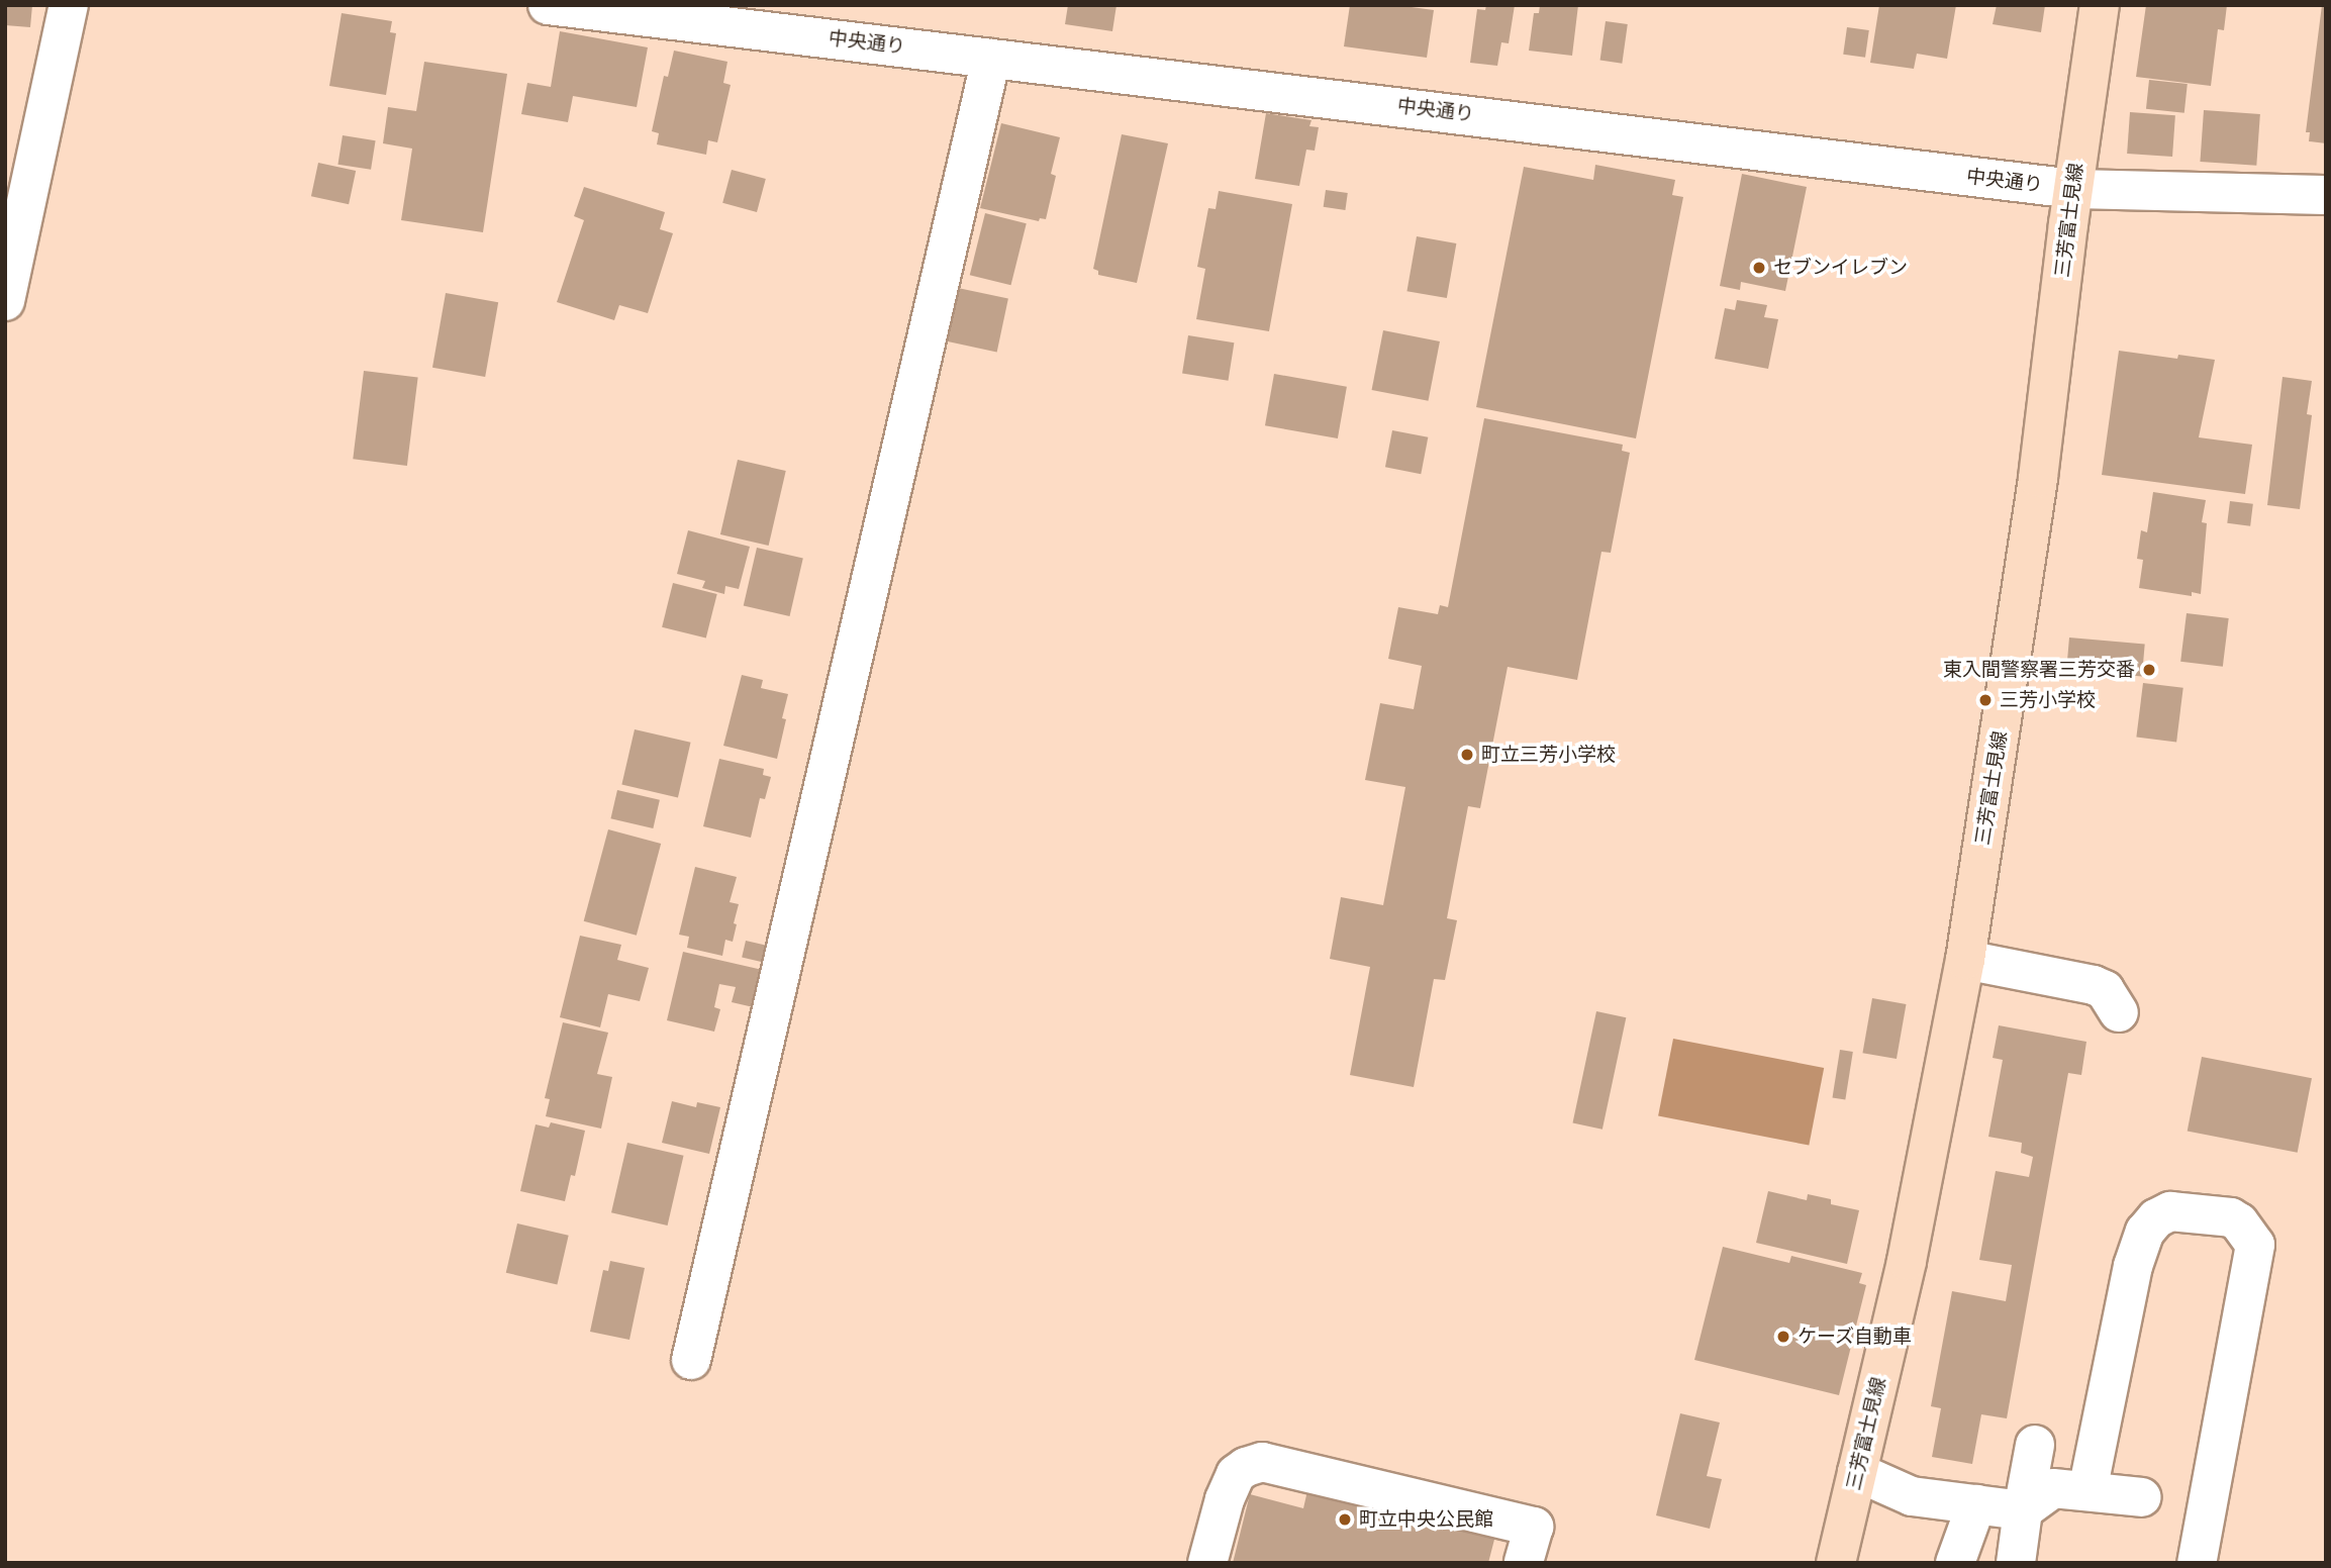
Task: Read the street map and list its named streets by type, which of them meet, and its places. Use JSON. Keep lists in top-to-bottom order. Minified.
{"streets":{"main road":["三芳富士見線"],"street":["中央通り"]},"crossings":[["中央通り","三芳富士見線"]],"places":["セブンイレブン","東入間警察署三芳交番","三芳小学校","町立三芳小学校","ケーズ自動車","町立中央公民館"]}
